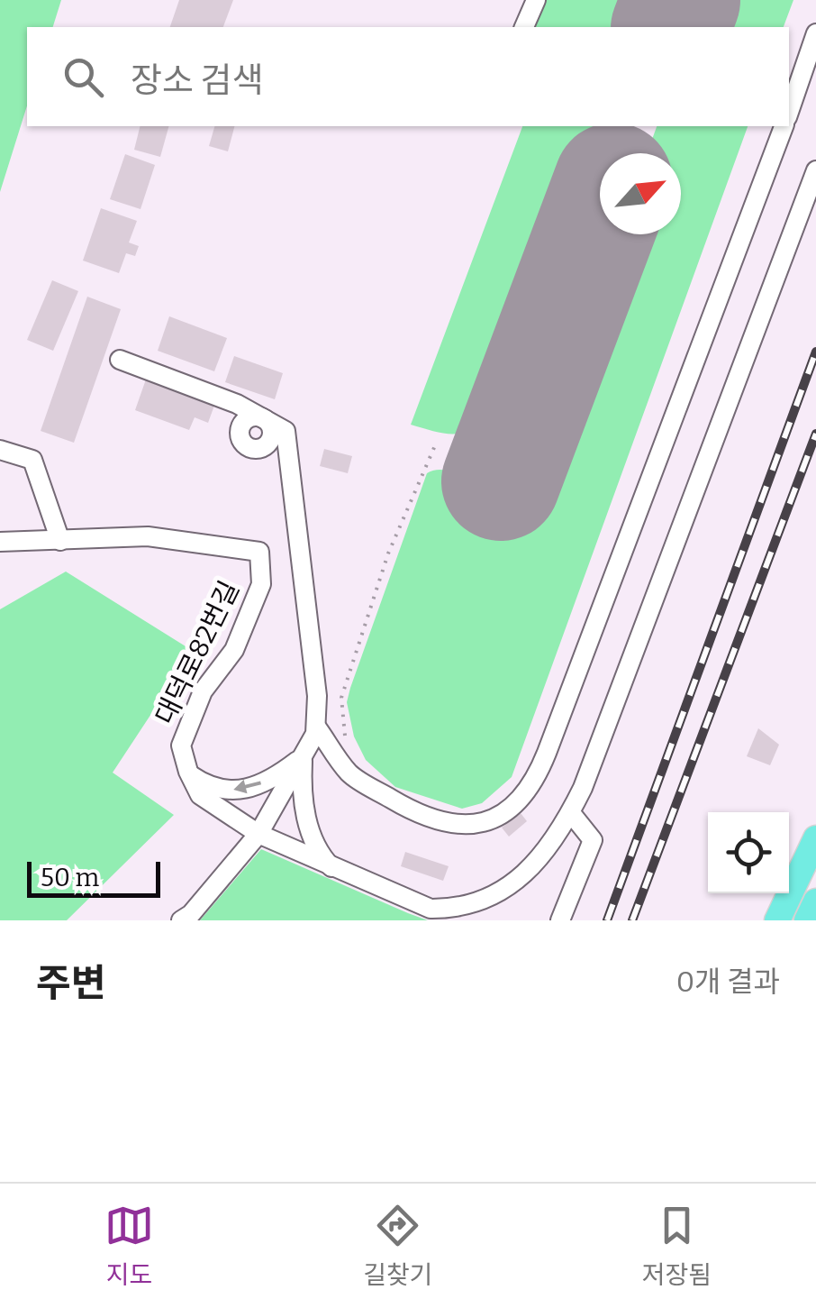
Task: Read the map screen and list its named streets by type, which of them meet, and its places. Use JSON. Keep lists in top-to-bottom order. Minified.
{"streets":{"lane":["대덕로82번길"]},"scale_bar":"50 m","north":"top right","page":{"search":"장소 검색","scale":"50 m","heading":["주변","0개 결과"],"nav":["지도","길찾기","저장됨"]}}
